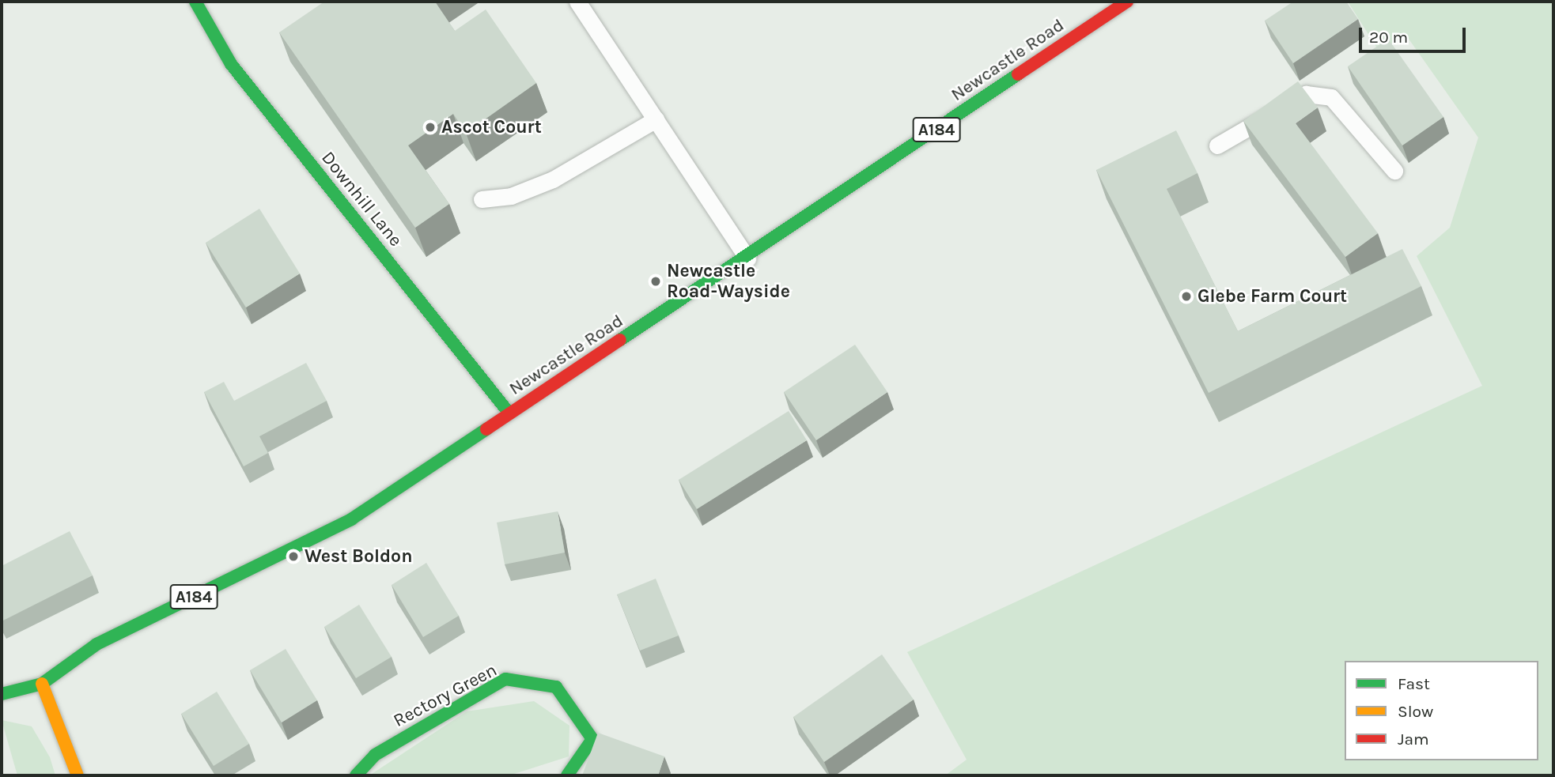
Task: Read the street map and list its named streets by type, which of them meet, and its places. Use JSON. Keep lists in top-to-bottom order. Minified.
{"streets":{"main road":["Newcastle Road","A184","Downhill Lane","Rectory Green"]},"crossings":[["Newcastle Road","Downhill Lane"]],"places":["Ascot Court","Newcastle Road-Wayside","Glebe Farm Court","West Boldon"],"legend":["Fast","Slow","Jam"],"scale_bar":"20 m"}
